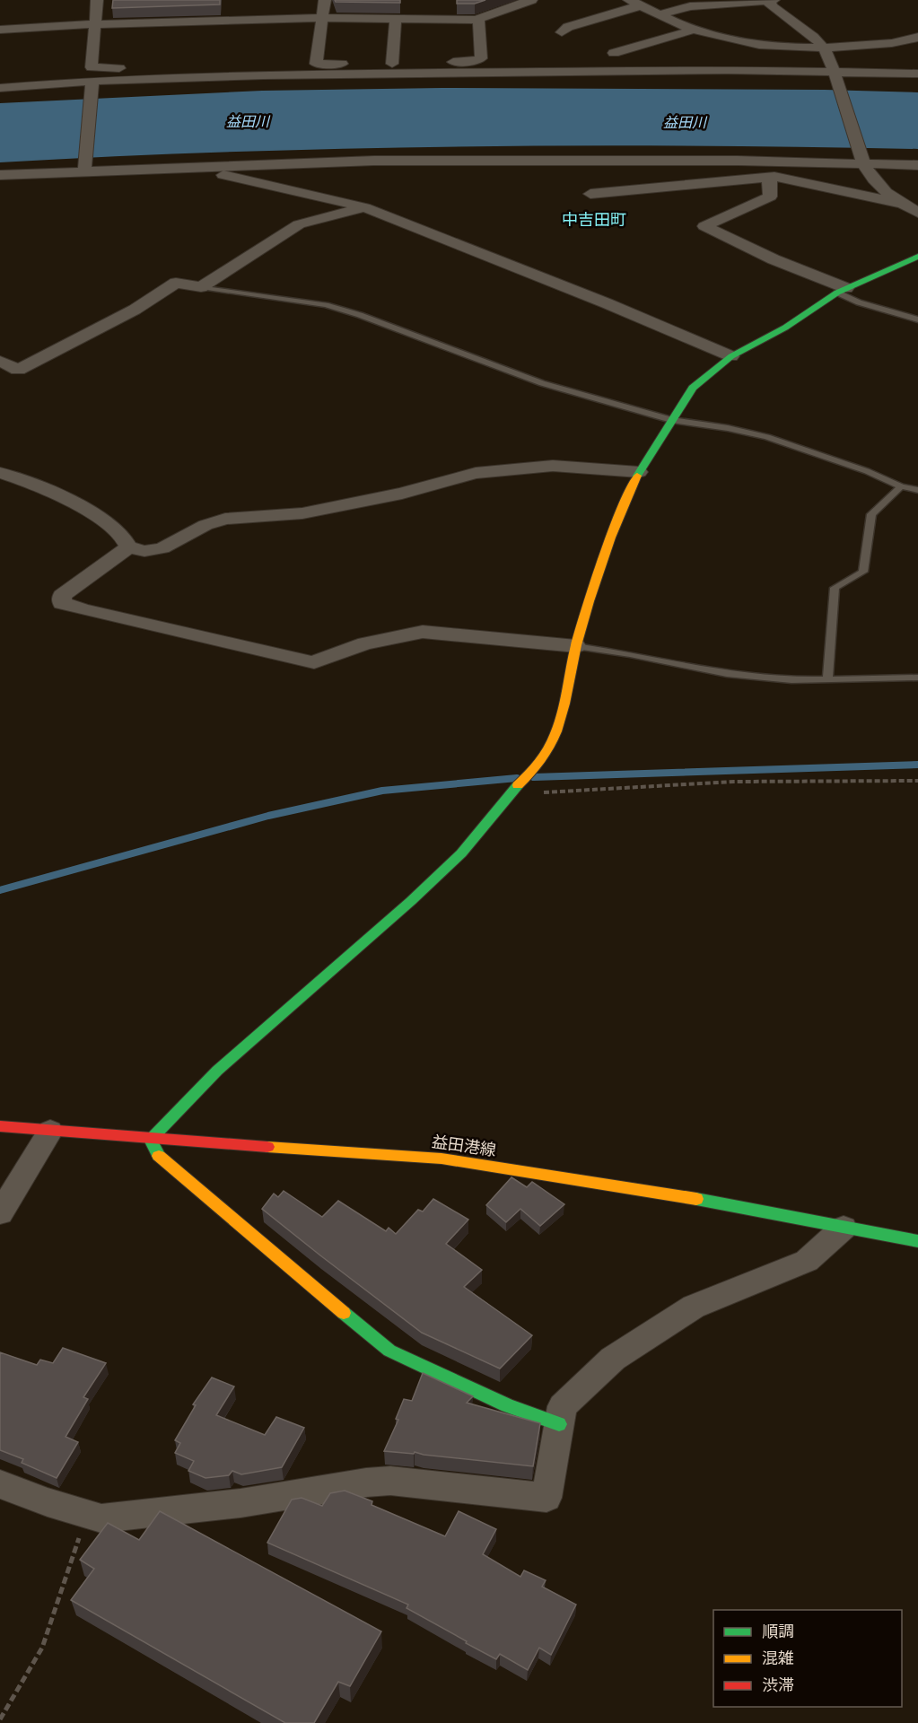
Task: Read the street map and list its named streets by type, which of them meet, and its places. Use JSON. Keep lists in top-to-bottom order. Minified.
{"streets":{"street":["益田港線"]},"districts":["中吉田町"],"water":["益田川"],"legend":["順調","混雑","渋滞"]}
